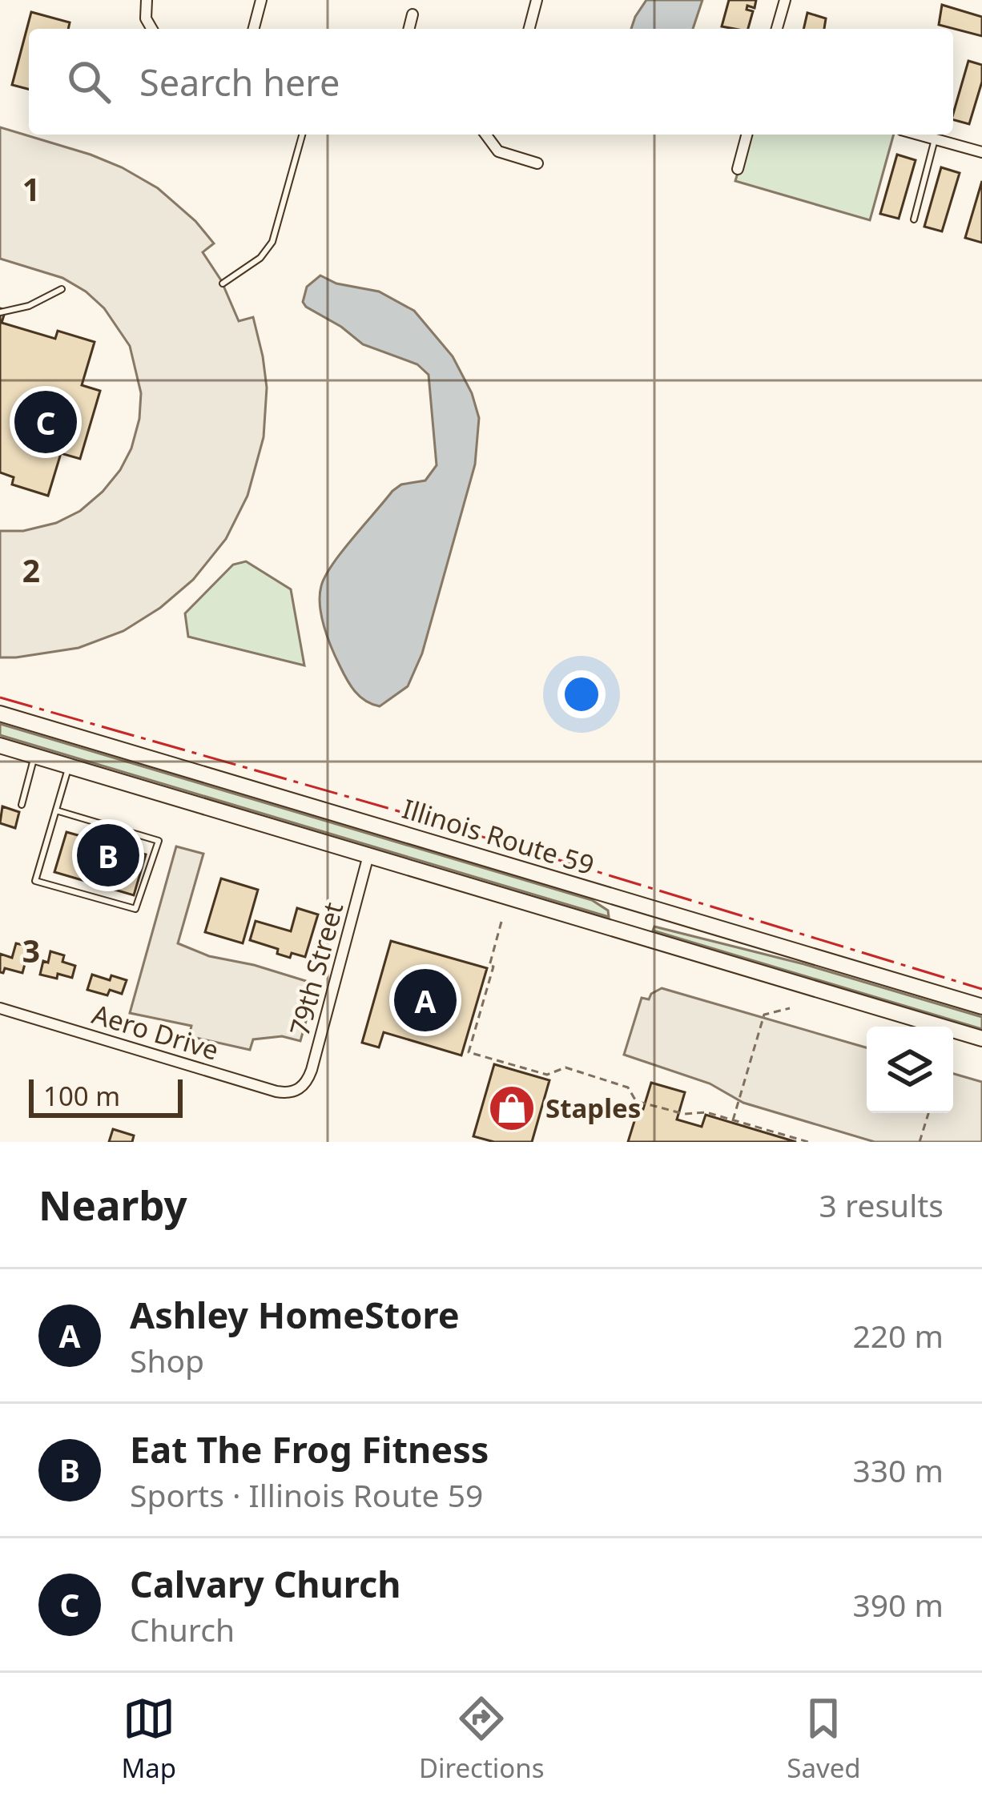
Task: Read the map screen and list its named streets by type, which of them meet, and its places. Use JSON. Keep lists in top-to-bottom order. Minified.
{"streets":{"main road":["Illinois Route 59"],"street":["79th Street","Aero Drive"]},"crossings":[["Illinois Route 59","79th Street"],["79th Street","Aero Drive"]],"places":{"shop":["Staples"]},"scale_bar":"100 m","page":{"search":"Search here","pins":["C","B","A"],"scale":"100 m","heading":["Nearby","3 results"],"list":[{"mark":"A","name":"Ashley HomeStore","note":"Shop","value":"220 m"},{"mark":"B","name":"Eat The Frog Fitness","note":"Sports · Illinois Route 59","value":"330 m"},{"mark":"C","name":"Calvary Church","note":"Church","value":"390 m"}],"nav":["Map","Directions","Saved"]},"grid":{"rows":["1","2","3"]}}
